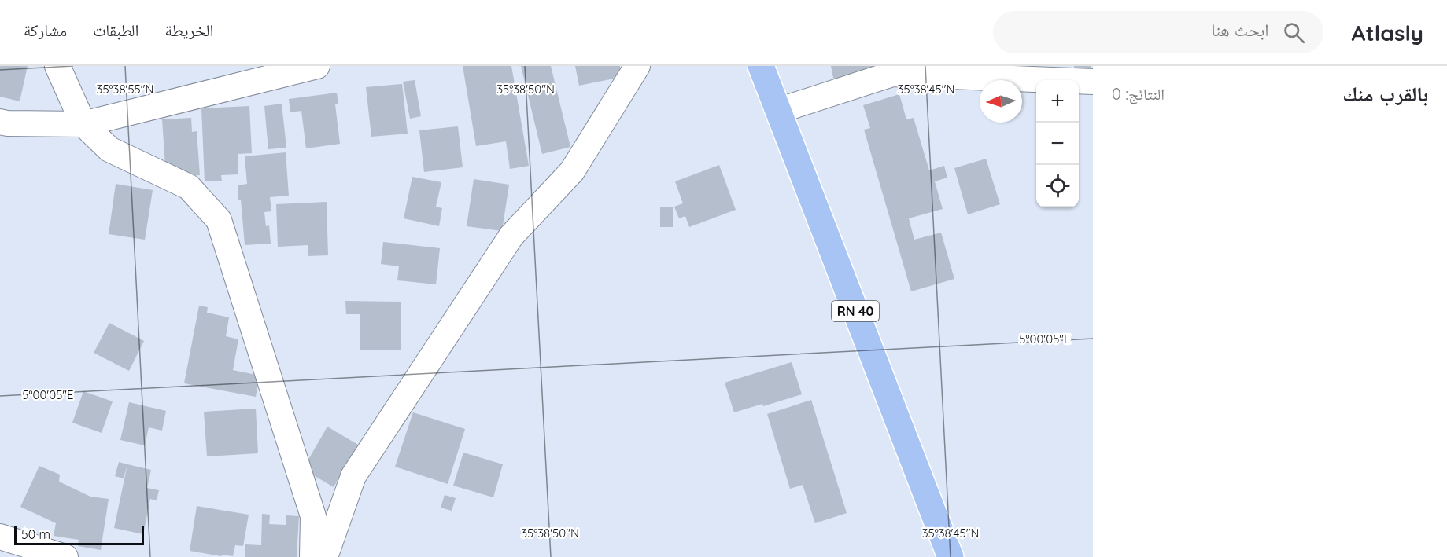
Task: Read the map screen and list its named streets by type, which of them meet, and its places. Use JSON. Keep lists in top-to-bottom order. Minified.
{"streets":{"main road":["RN 40"]},"scale_bar":"50 m","north":"left","page":{"header":"Atlasly","search":"ابحث هنا","nav":["الخريطة","الطبقات","مشاركة"],"heading":["بالقرب منك","النتائج: 0"],"map_buttons":["+","−"],"scale":"50 m"},"coordinates":["35°38'55\"N","35°38'50\"N","35°38'45\"N","5°00'05\"E"]}
